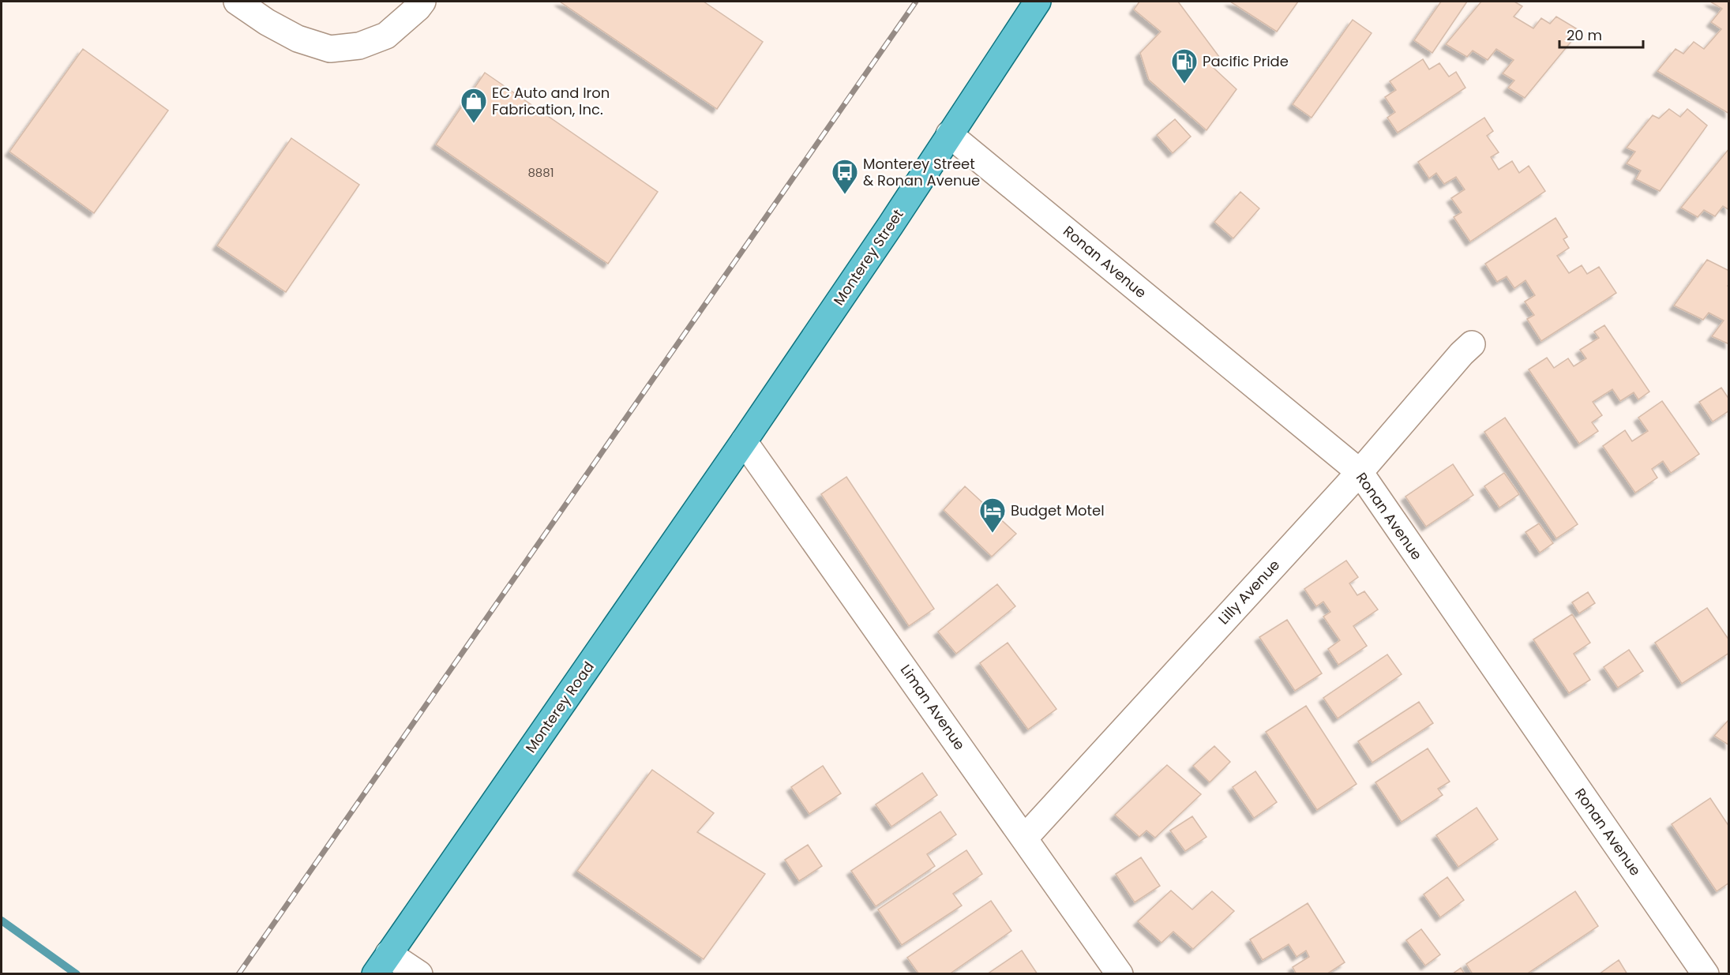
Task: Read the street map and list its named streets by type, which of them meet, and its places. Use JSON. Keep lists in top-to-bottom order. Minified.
{"streets":{"main road":["Monterey Street","Monterey Road"],"street":["Ronan Avenue","Lilly Avenue","Liman Avenue"]},"crossings":[["Monterey Street","Ronan Avenue"],["Monterey Street","Monterey Road"],["Monterey Street","Liman Avenue"],["Ronan Avenue","Lilly Avenue"],["Lilly Avenue","Liman Avenue"],["Monterey Road","Liman Avenue"]],"places":{"fuel station":["Pacific Pride"],"shop":["EC Auto and Iron Fabrication, Inc."],"bus stop":["Monterey Street & Ronan Avenue"],"hotel":["Budget Motel"]},"house_numbers":["8881"],"scale_bar":"20 m"}
